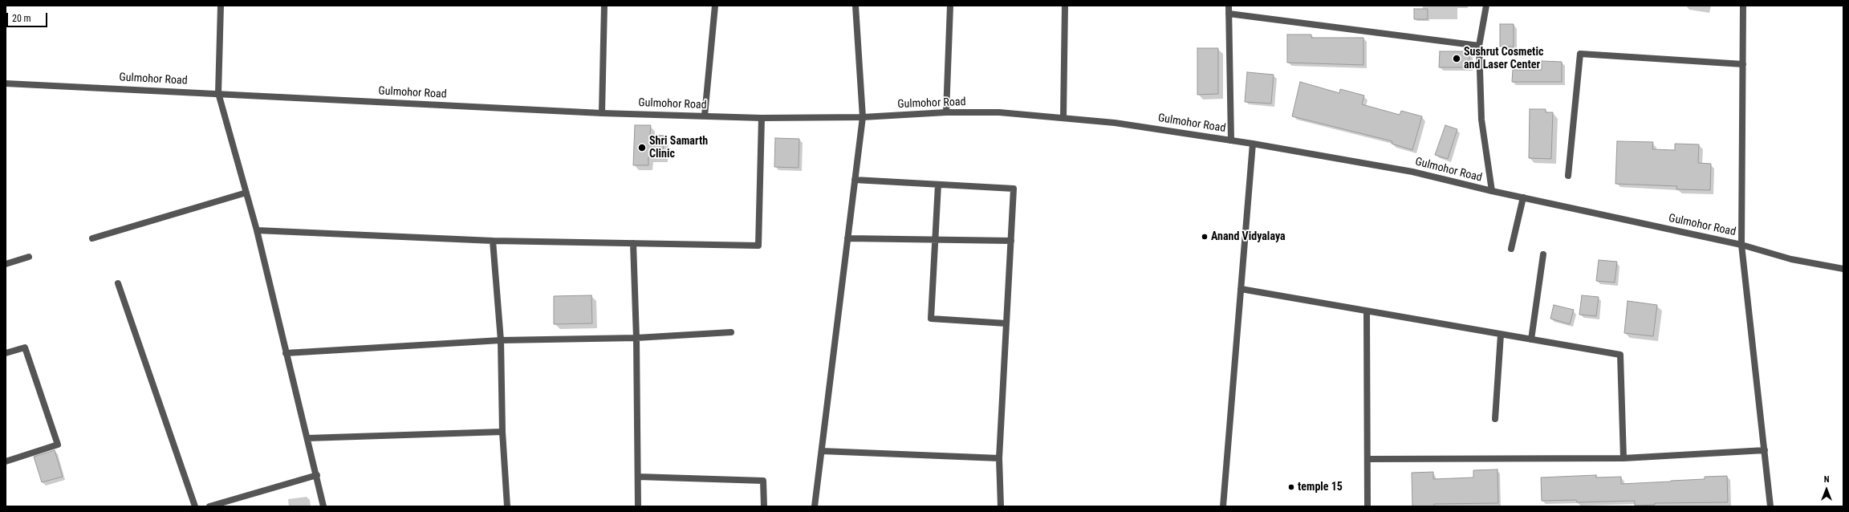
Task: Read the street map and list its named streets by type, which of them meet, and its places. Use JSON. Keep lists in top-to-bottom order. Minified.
{"streets":{"street":["Gulmohor Road"]},"places":["Sushrut Cosmetic and Laser Center","Shri Samarth Clinic","Anand Vidyalaya","temple 15"],"scale_bar":"20 m","north":"top"}
